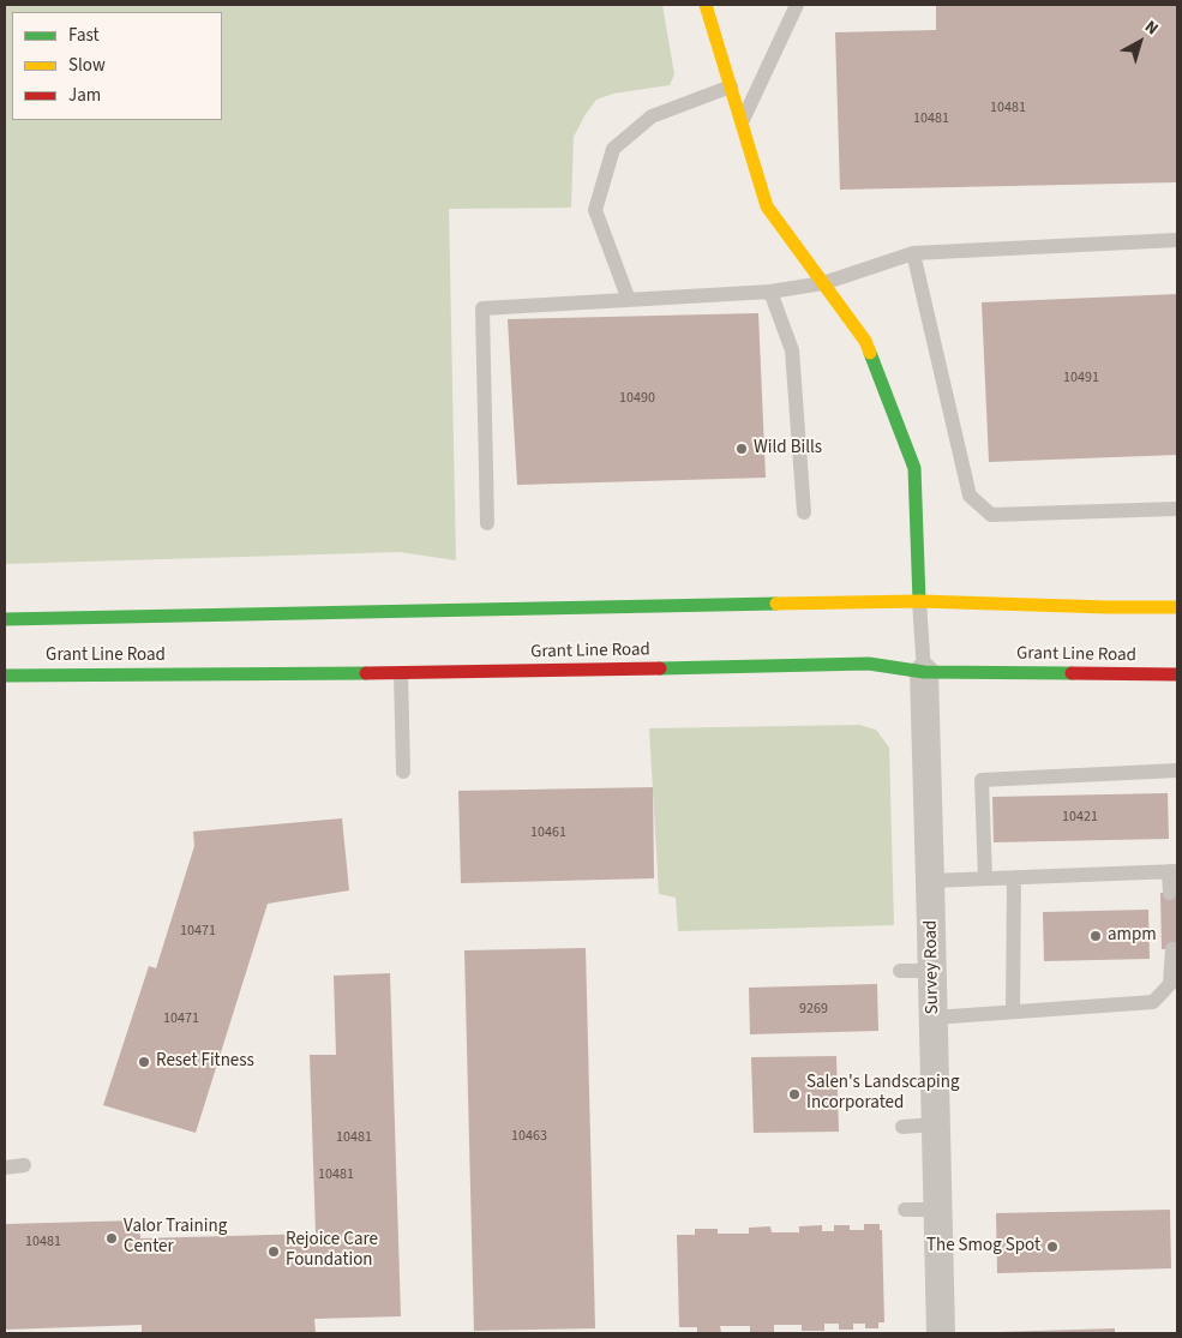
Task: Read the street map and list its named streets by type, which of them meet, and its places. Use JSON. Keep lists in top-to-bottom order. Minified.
{"streets":{"main road":["Grant Line Road"],"street":["Survey Road"]},"crossings":[["Grant Line Road","Survey Road"]],"places":["Wild Bills","ampm","Reset Fitness","Salen's Landscaping Incorporated","Valor Training Center","The Smog Spot","Rejoice Care Foundation"],"house_numbers":["10481","10481","10491","10490","10421","10461","10471","9269","10471","10463","10481","10481","10481"],"legend":["Fast","Slow","Jam"],"north":"top right"}
